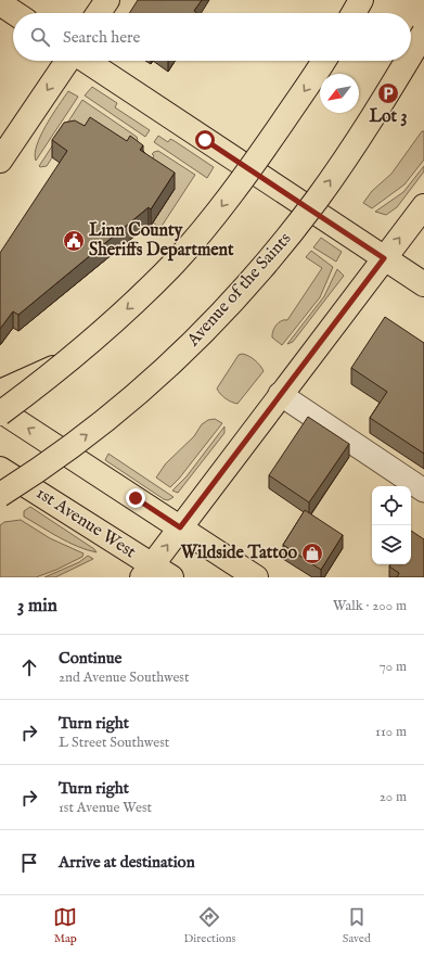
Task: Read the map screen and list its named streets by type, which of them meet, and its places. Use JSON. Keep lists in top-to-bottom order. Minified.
{"streets":{"main road":["Avenue of the Saints","1st Avenue West"]},"places":{"parking":["Lot 3"],"public building":["Linn County Sheriffs Department"],"shop":["Wildside Tattoo"]},"north":"bottom left","page":{"search":"Search here","heading":["3 min","Walk · 200 m"],"list":[["Continue","2nd Avenue Southwest","70 m"],["Turn right","L Street Southwest","110 m"],["Turn right","1st Avenue West","20 m"],"Arrive at destination"],"nav":["Map","Directions","Saved"]}}
